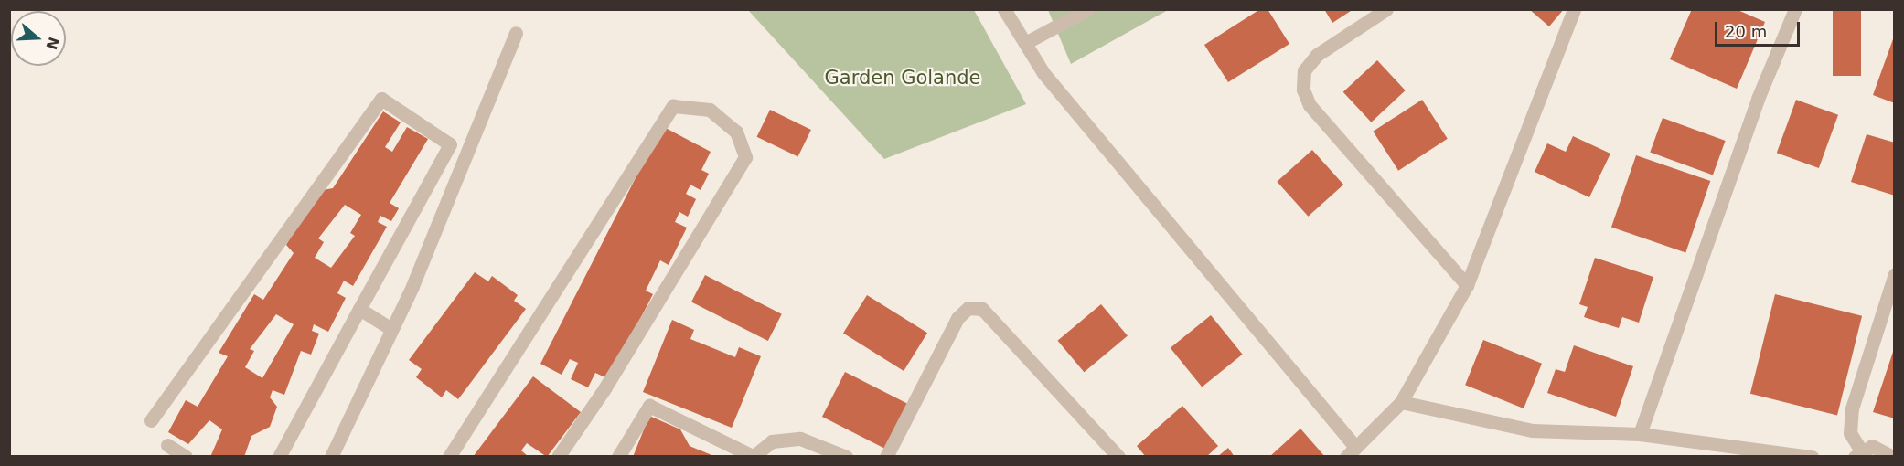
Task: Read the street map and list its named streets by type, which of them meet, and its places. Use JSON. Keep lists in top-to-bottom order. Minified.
{"parks":["Garden Golande"],"scale_bar":"20 m","north":"right"}
